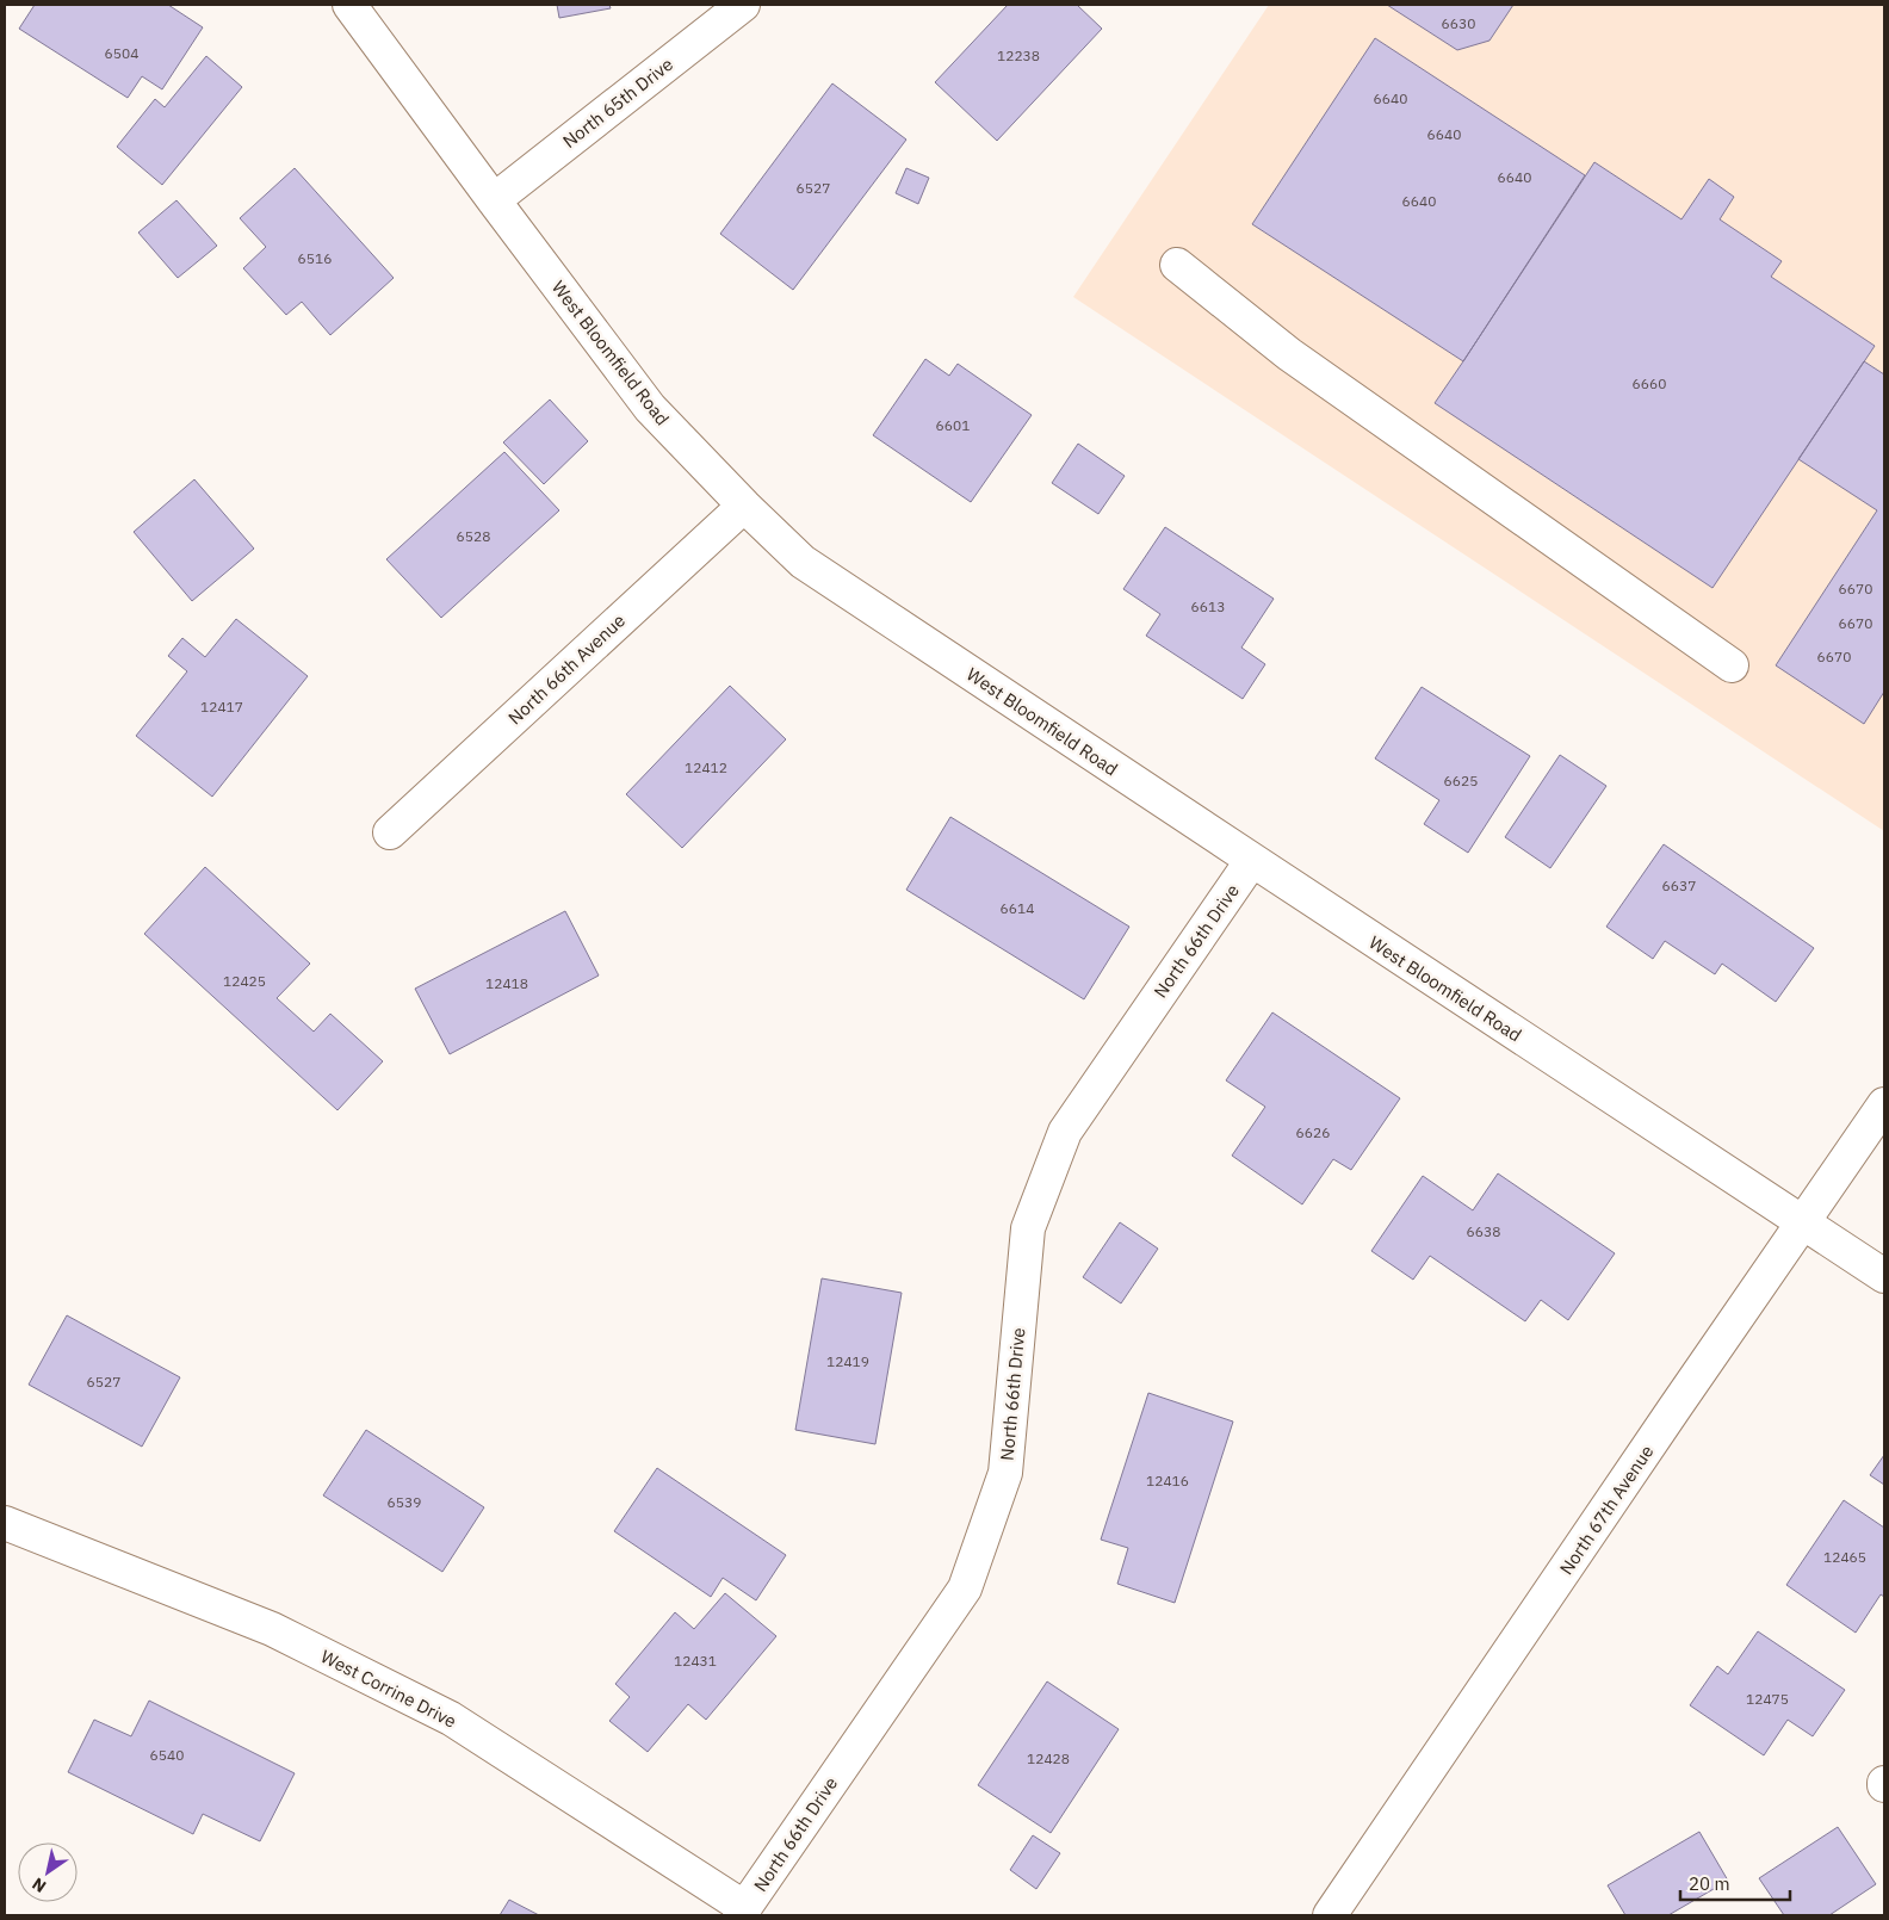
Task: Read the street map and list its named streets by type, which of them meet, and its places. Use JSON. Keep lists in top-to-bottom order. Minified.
{"streets":{"street":["North 65th Drive","West Bloomfield Road","North 66th Avenue","North 66th Drive","North 67th Avenue","West Corrine Drive"]},"crossings":[["North 65th Drive","West Bloomfield Road"],["West Bloomfield Road","North 66th Avenue"],["West Bloomfield Road","North 66th Drive"],["West Bloomfield Road","North 67th Avenue"],["North 66th Drive","West Corrine Drive"]],"house_numbers":["6630","6504","12238","6640","6640","6640","6527","6640","6516","6660","6601","6528","6670","6613","6670","6670","12417","12412","6625","6637","6614","12425","12418","6626","6638","12419","6527","12416","6539","12465","12431","12475","6540","12428"],"scale_bar":"20 m","north":"bottom left"}
